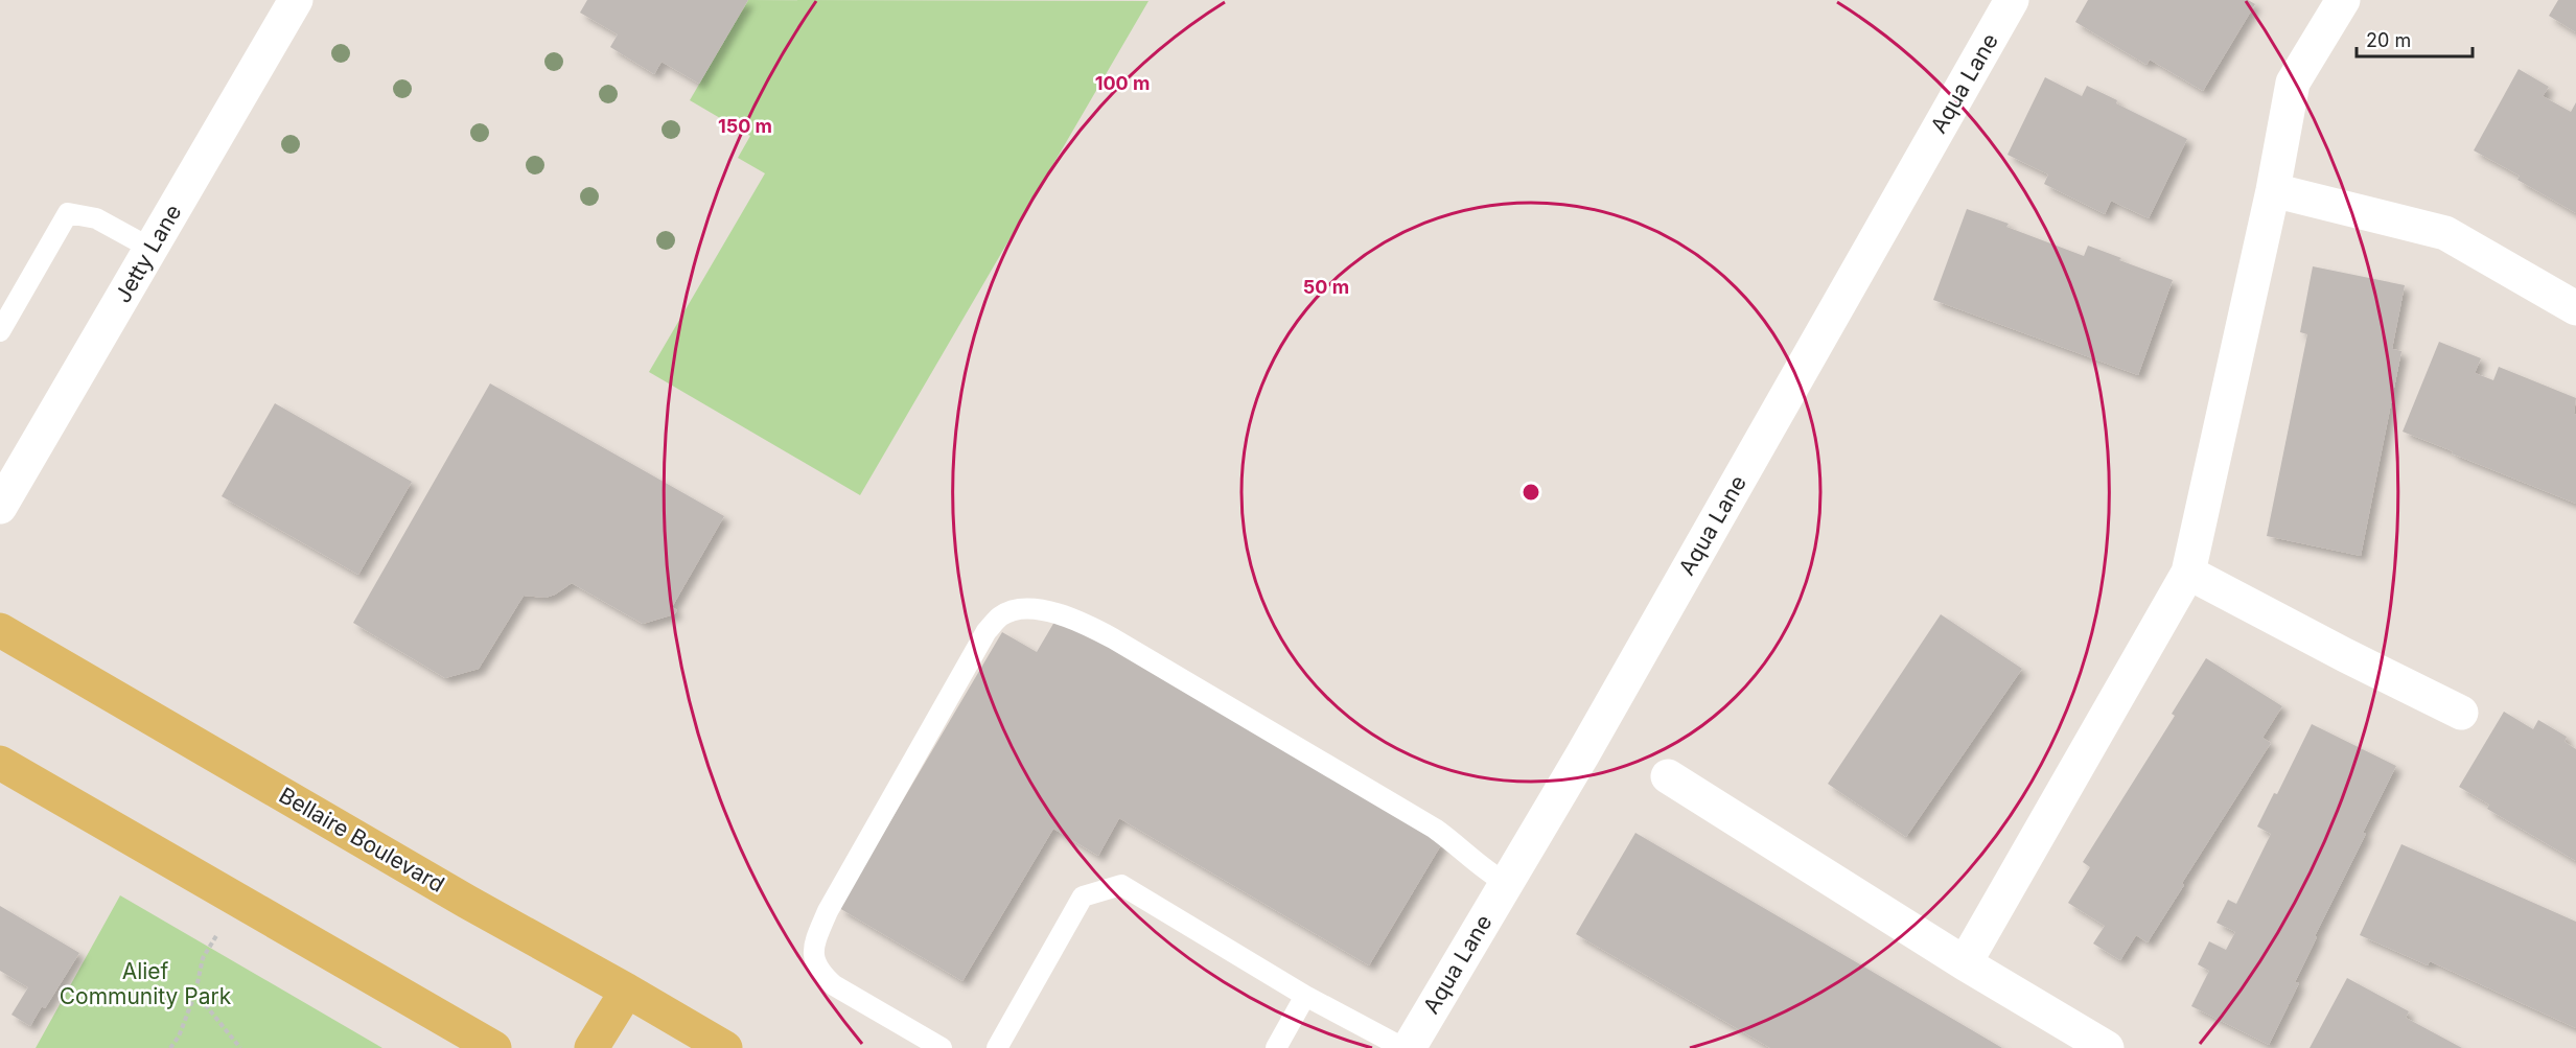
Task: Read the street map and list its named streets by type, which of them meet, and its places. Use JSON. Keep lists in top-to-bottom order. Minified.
{"streets":{"main road":["Bellaire Boulevard"],"street":["Aqua Lane","Jetty Lane"]},"parks":["Alief Community Park"],"scale_bar":"20 m","rings":["100 m","150 m","50 m"]}
